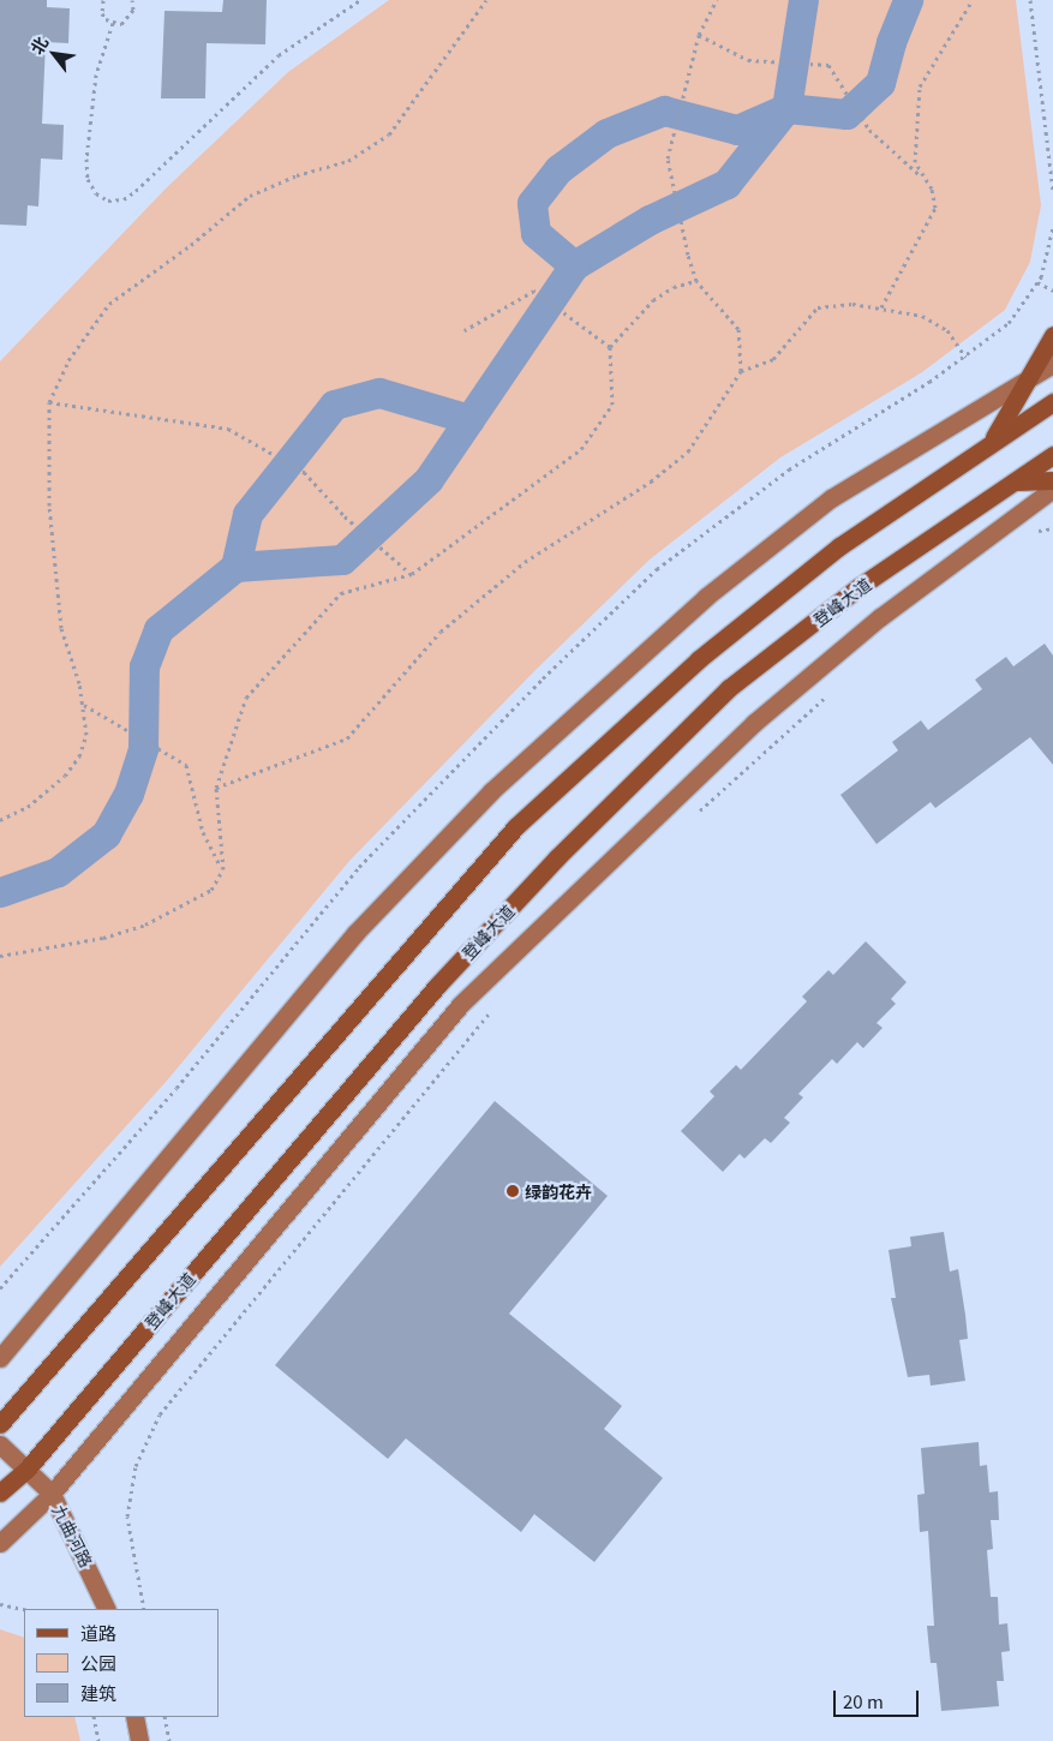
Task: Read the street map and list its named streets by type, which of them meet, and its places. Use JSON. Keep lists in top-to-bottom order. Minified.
{"streets":{"main road":["登峰大道"],"street":["九曲河路"]},"crossings":[["登峰大道","九曲河路"]],"places":["绿韵花卉"],"legend":["道路","公园","建筑"],"scale_bar":"20 m","north":"top left"}
